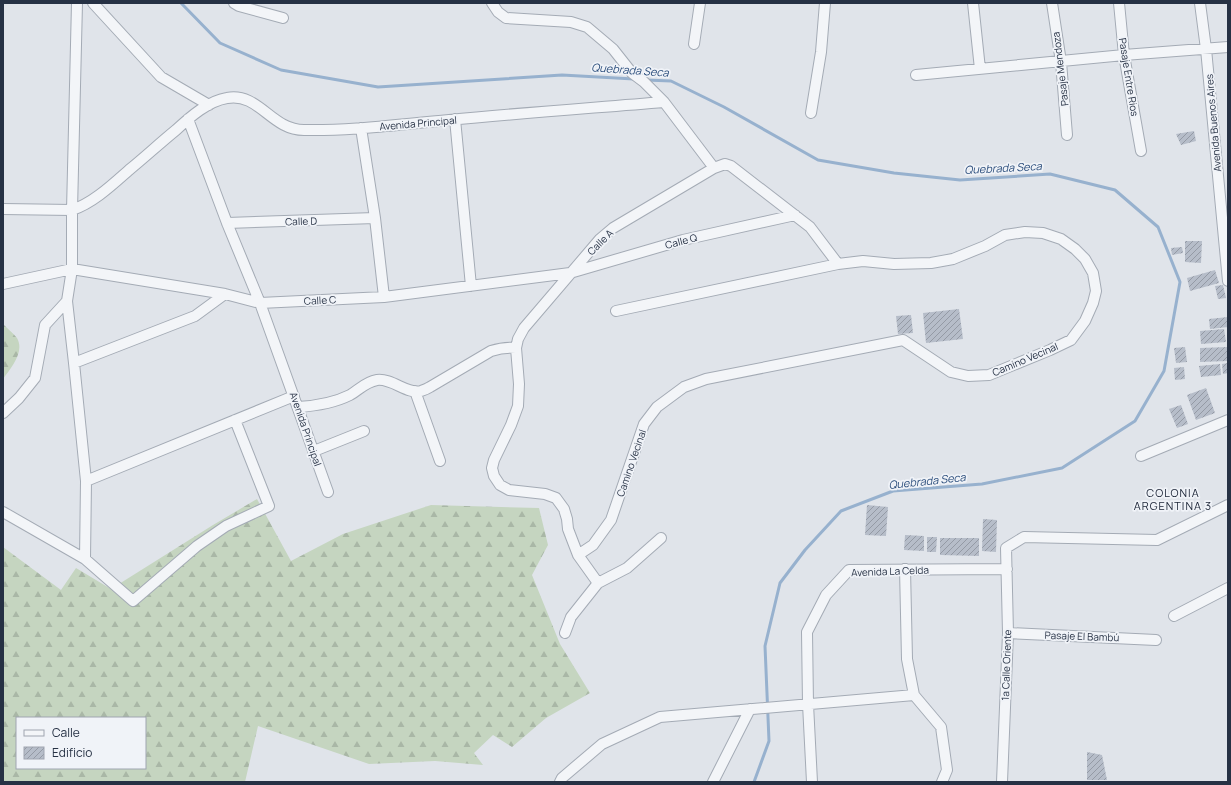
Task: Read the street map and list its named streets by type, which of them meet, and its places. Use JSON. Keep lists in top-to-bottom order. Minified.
{"streets":{"street":["Pasaje Mendoza","Pasaje Entre Rios","Avenida Principal","Avenida Buenos Aires","Calle D","Calle Q","Calle A","Calle C","Camino Vecinal","Avenida La Celda","Pasaje El Bambú","1a Calle Oriente"]},"crossings":[["Avenida Principal","Calle D"],["Avenida Principal","Calle C"],["Calle Q","Calle A"],["Calle Q","Calle C"],["Calle A","Calle C"],["Avenida La Celda","1a Calle Oriente"],["Pasaje El Bambú","1a Calle Oriente"]],"districts":["COLONIA ARGENTINA 3"],"water":["Quebrada Seca"],"legend":["Calle","Edificio"]}
